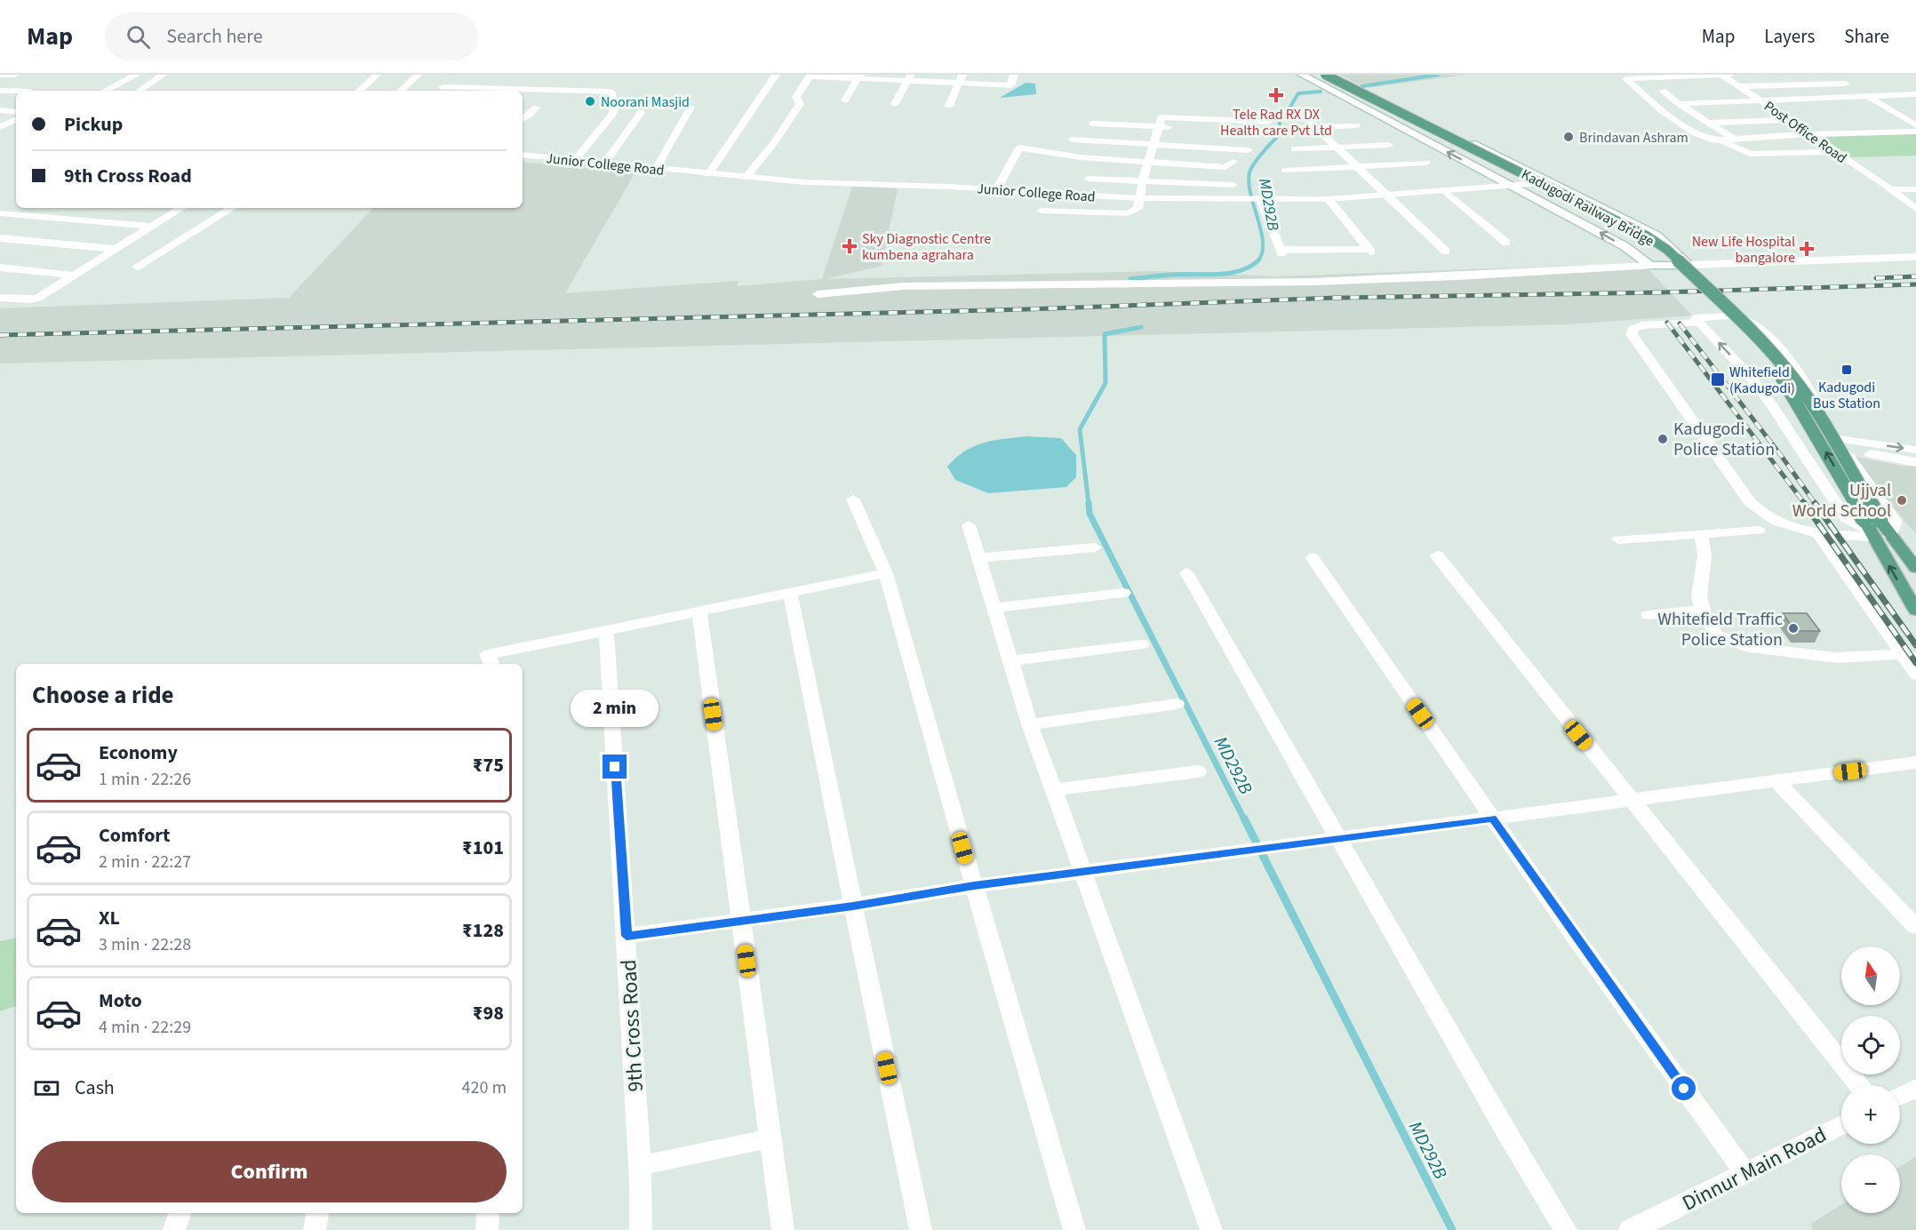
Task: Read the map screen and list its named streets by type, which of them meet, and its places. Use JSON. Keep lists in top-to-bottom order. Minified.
{"streets":{"main road":["Kadugodi Railway Bridge"],"street":["Post Office Road","Junior College Road","9th Cross Road","Dinnur Main Road"]},"water":["MD292B"],"places":{"health":["Tele Rad RX DX Health care Pvt Ltd","Sky Diagnostic Centre kumbena agrahara","New Life Hospital bangalore"],"other":["Noorani Masjid","Brindavan Ashram","Kadugodi Police Station","Ujjval World School","Whitefield Traffic Police Station"],"transit":["Kadugodi Bus Station","Whitefield (Kadugodi)"]},"north":"top","page":{"header":"Map","search":"Search here","nav":["Map","Layers","Share"],"banner":["Pickup","9th Cross Road"],"heading":"Choose a ride","bubble":"2 min","list":[{"name":"Economy","note":"1 min · 22:26","value":"₹75"},{"name":"Comfort","note":"2 min · 22:27","value":"₹101"},{"name":"XL","note":"3 min · 22:28","value":"₹128"},{"name":"Moto","note":"4 min · 22:29","value":"₹98"}],"map_buttons":["+","−"],"pay":["Cash","420 m"],"buttons":"Confirm"}}
